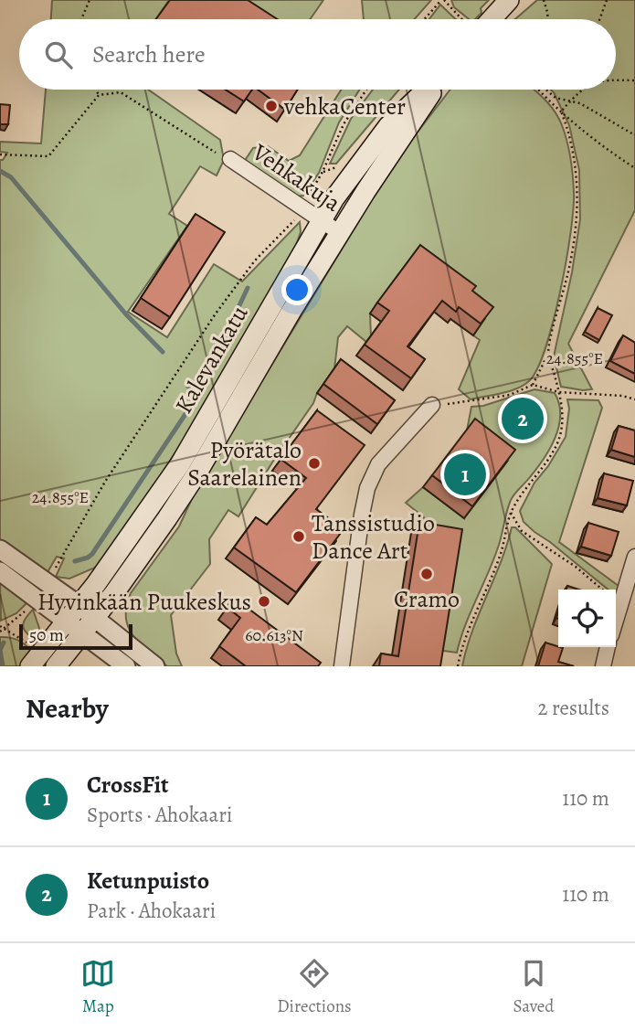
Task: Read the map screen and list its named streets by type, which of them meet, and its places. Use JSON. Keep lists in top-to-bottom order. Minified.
{"streets":{"main road":["Kalevankatu"],"street":["Vehkakuja"]},"crossings":[["Vehkakuja","Kalevankatu"]],"places":["vehkaCenter","Pyörätalo Saarelainen","Tanssistudio Dance Art","Cramo","Hyvinkään Puukeskus"],"scale_bar":"50 m","page":{"search":"Search here","pins":["2","1"],"scale":"50 m","heading":["Nearby","2 results"],"list":[{"mark":"1","name":"CrossFit","note":"Sports · Ahokaari","value":"110 m"},{"mark":"2","name":"Ketunpuisto","note":"Park · Ahokaari","value":"110 m"}],"nav":["Map","Directions","Saved"]},"coordinates":["24.855°E","60.613°N"]}
